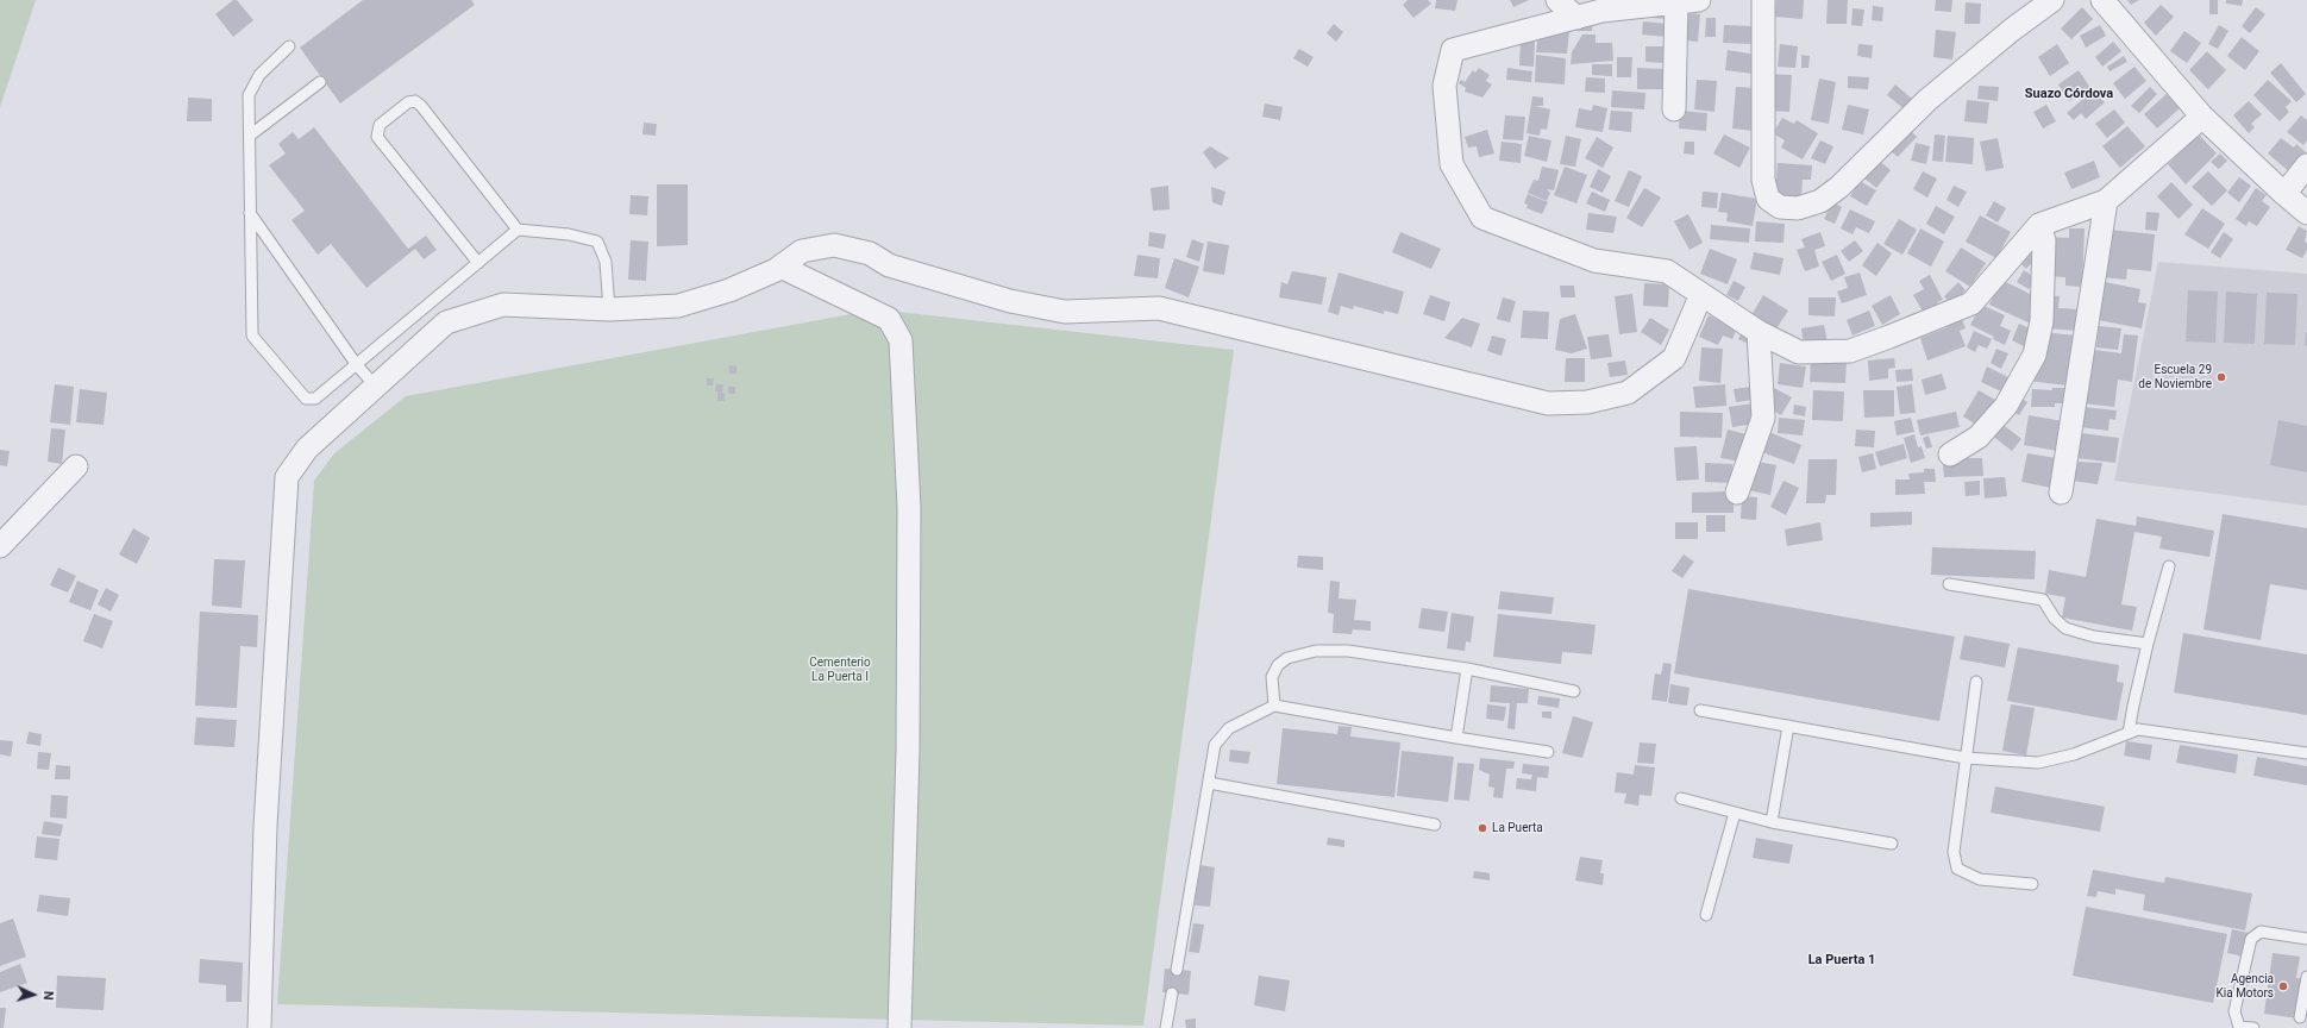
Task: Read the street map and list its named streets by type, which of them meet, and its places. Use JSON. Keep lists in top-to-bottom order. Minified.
{"districts":["Suazo Córdova","La Puerta 1"],"parks":["Cementerio La Puerta I"],"places":["Escuela 29 de Noviembre","La Puerta","Agencia Kia Motors"],"north":"right"}
